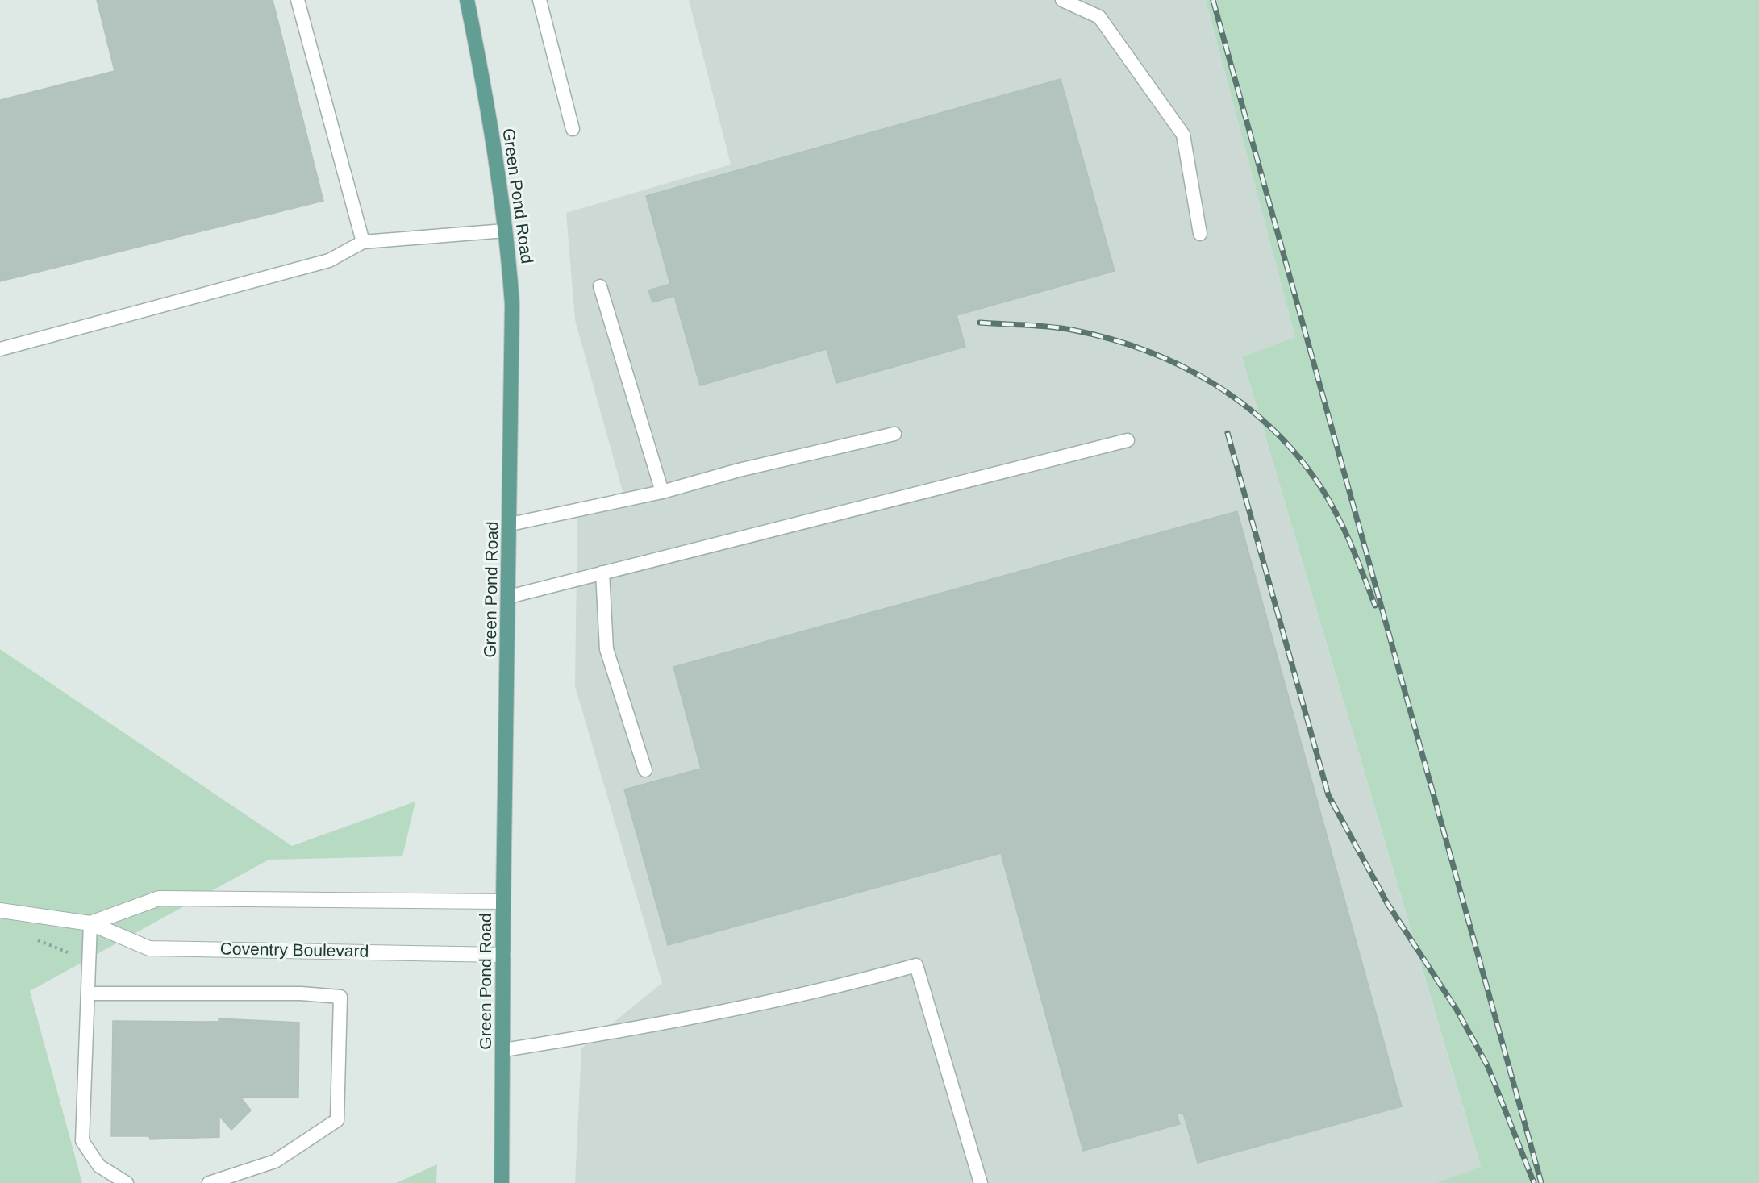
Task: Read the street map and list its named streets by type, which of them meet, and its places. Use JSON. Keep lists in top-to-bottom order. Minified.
{"streets":{"main road":["Green Pond Road"],"street":["Coventry Boulevard"]},"crossings":[["Green Pond Road","Coventry Boulevard"]]}
